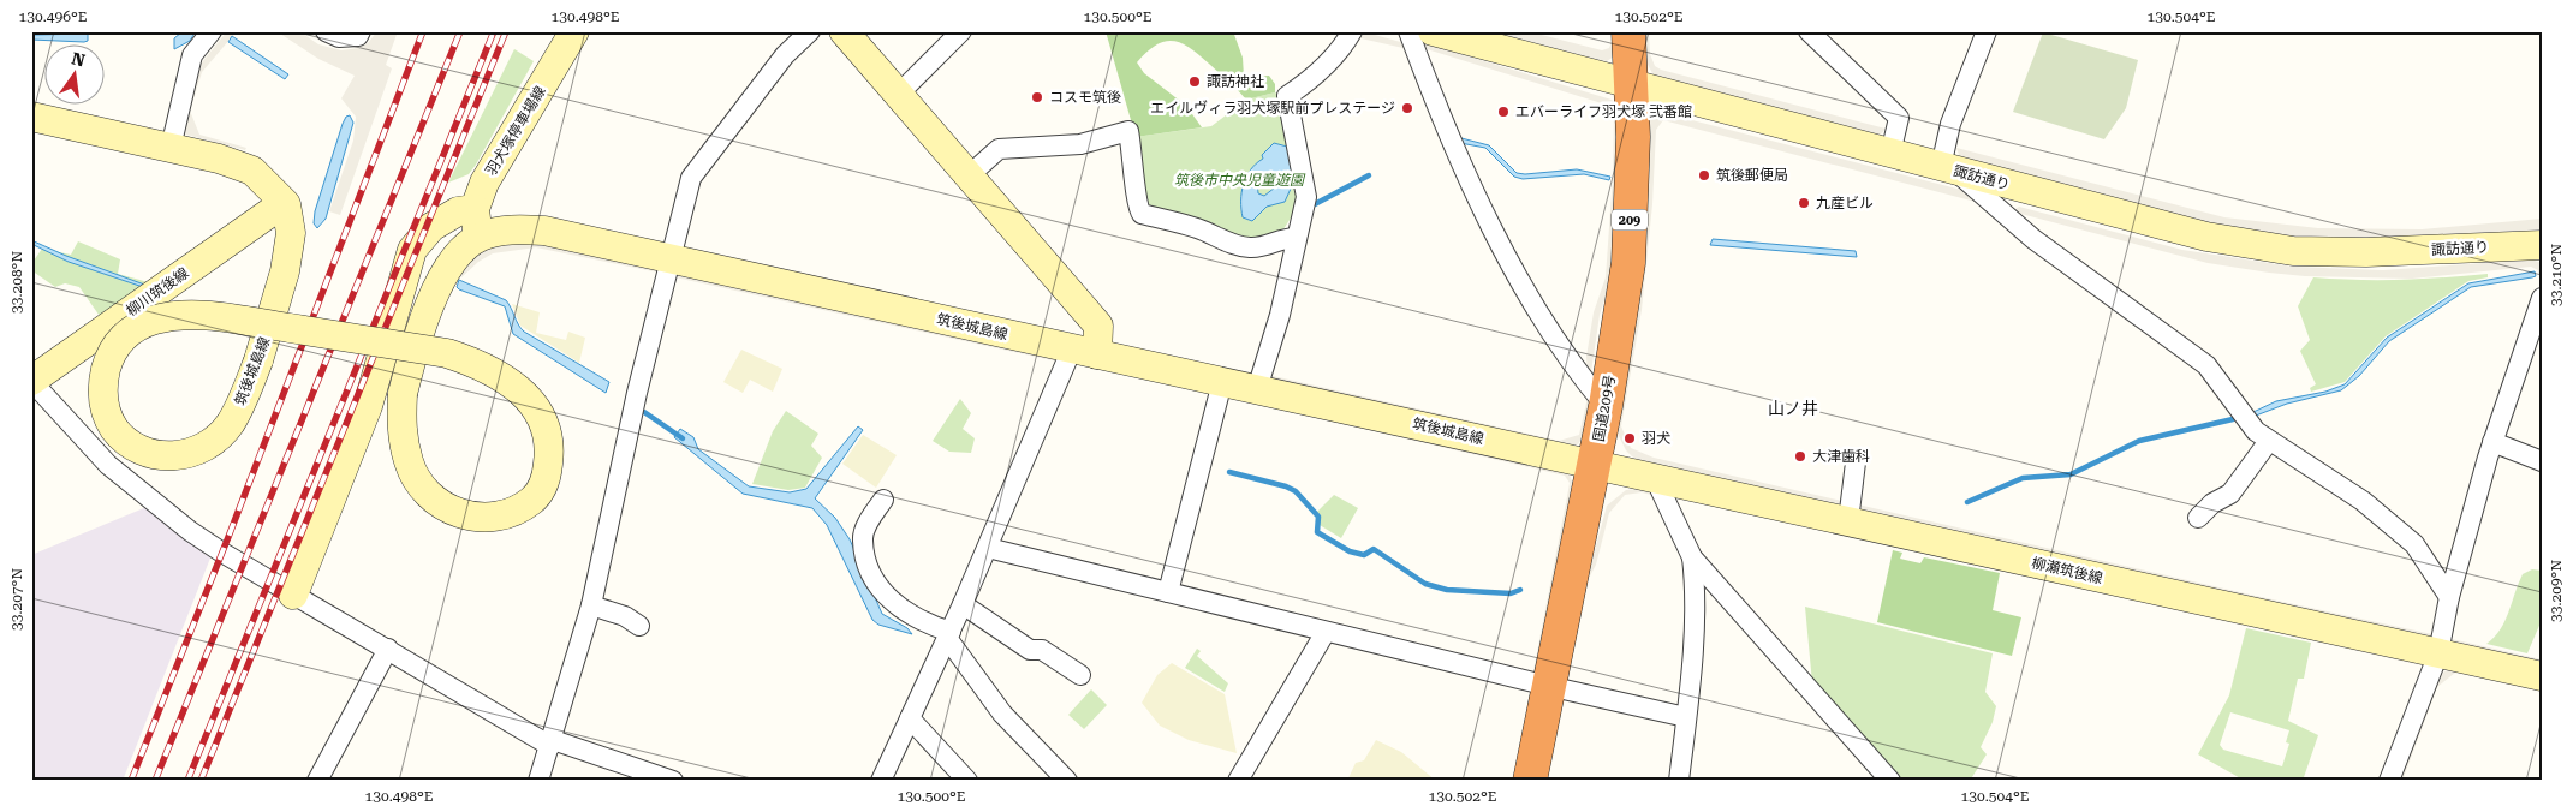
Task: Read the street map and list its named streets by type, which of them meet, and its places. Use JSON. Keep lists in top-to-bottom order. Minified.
{"streets":{"highway":["209","国道209号"],"main road":["羽犬塚停車場線","諏訪通り","柳川筑後線","筑後城島線","柳瀬筑後線"]},"crossings":[["羽犬塚停車場線","筑後城島線"],["諏訪通り","国道209号"],["柳川筑後線","筑後城島線"],["筑後城島線","国道209号"],["筑後城島線","柳瀬筑後線"],["国道209号","柳瀬筑後線"]],"districts":["山ノ井"],"parks":["筑後市中央児童遊園"],"places":["諏訪神社","コスモ筑後","エイルヴィラ羽犬塚駅前プレステージ","エバーライフ羽犬塚 弐番館","筑後郵便局","九産ビル","羽犬","大津歯科"],"north":"top","coordinates":["130.496°E","130.498°E","130.500°E","130.502°E","130.504°E","33.210°N","33.208°N","33.209°N","33.207°N"]}
